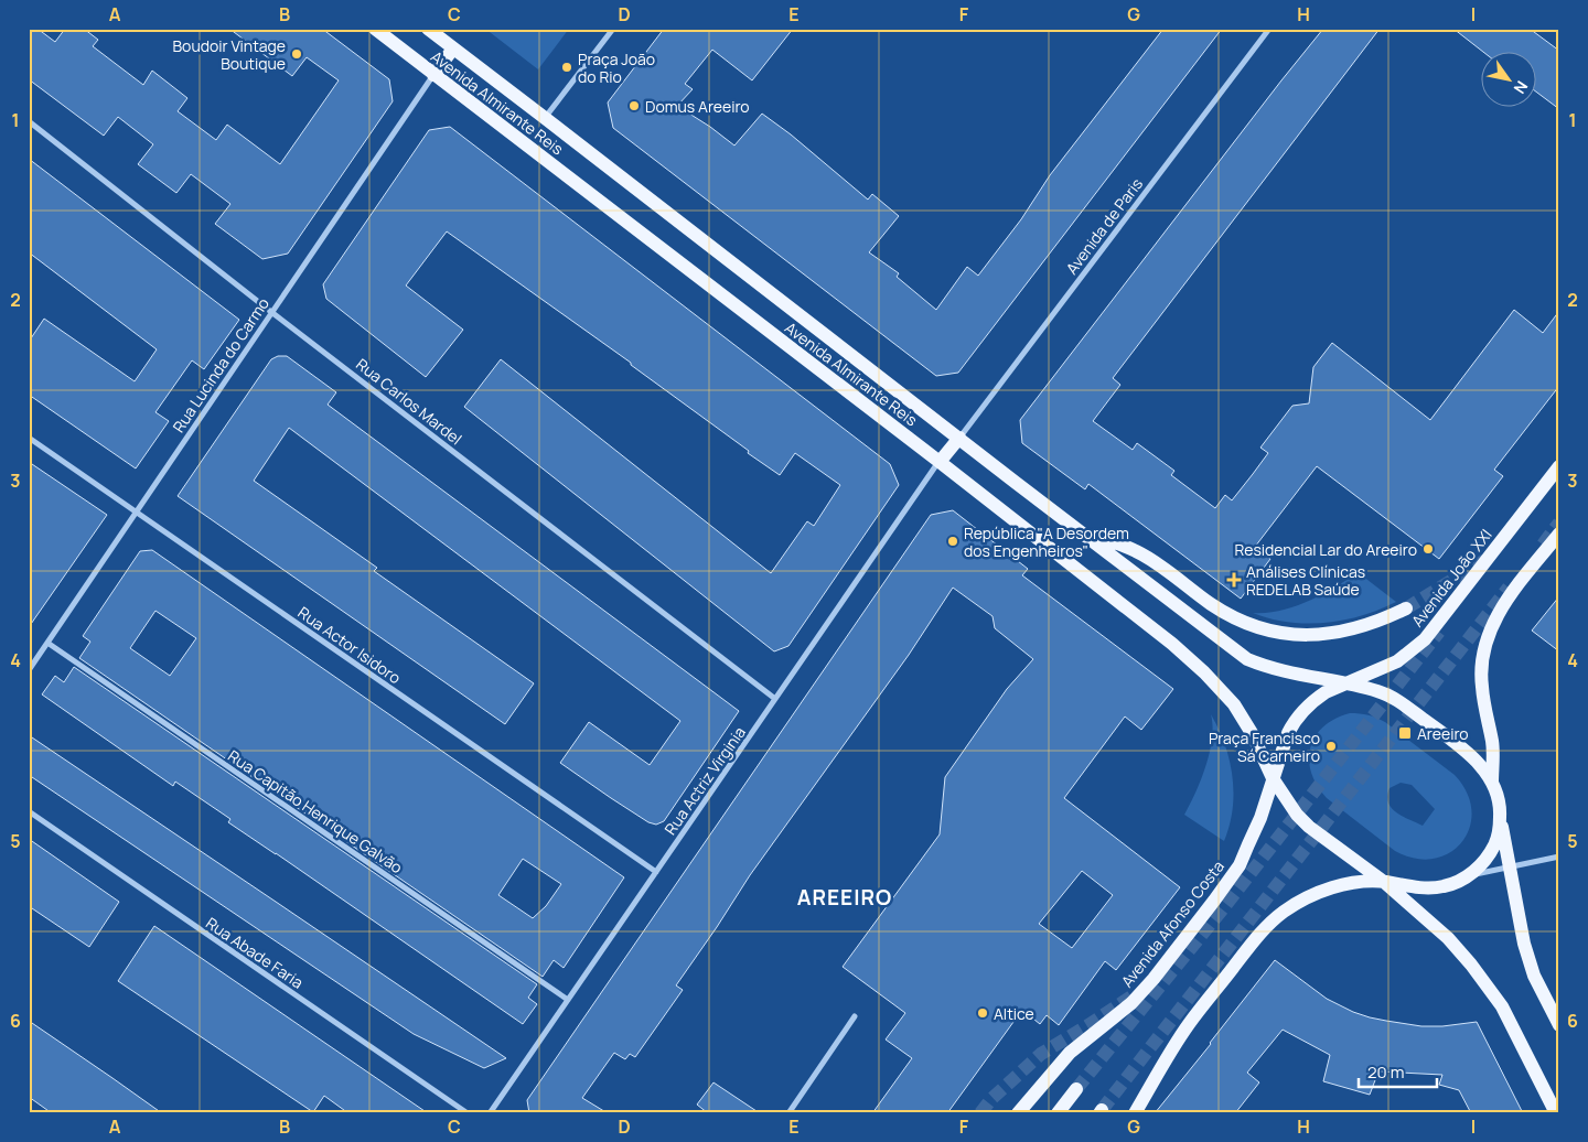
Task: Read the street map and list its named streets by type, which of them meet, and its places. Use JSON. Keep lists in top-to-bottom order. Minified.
{"streets":{"main road":["Avenida Almirante Reis","Avenida João XXI","Avenida Afonso Costa"],"street":["Avenida de Paris","Rua Lucinda do Carmo","Rua Carlos Mardel","Rua Actor Isidoro","Rua Actriz Virginia","Rua Capitão Henrique Galvão","Rua Abade Faria"]},"crossings":[["Avenida Almirante Reis","Avenida de Paris"],["Avenida Almirante Reis","Rua Lucinda do Carmo"],["Avenida Almirante Reis","Avenida João XXI"],["Avenida Almirante Reis","Rua Actriz Virginia"],["Avenida Almirante Reis","Avenida Afonso Costa"],["Rua Lucinda do Carmo","Rua Carlos Mardel"],["Rua Lucinda do Carmo","Rua Actor Isidoro"],["Rua Lucinda do Carmo","Rua Capitão Henrique Galvão"],["Rua Carlos Mardel","Rua Actriz Virginia"],["Rua Actor Isidoro","Rua Actriz Virginia"],["Rua Actriz Virginia","Rua Capitão Henrique Galvão"]],"districts":["AREEIRO"],"places":{"other":["Boudoir Vintage Boutique","Praça João do Rio","Domus Areeiro","República \"A Desordem dos Engenheiros\"","Residencial Lar do Areeiro","Praça Francisco Sá Carneiro","Altice"],"health":["Análises Clínicas REDELAB Saúde"],"transit":["Areeiro"]},"scale_bar":"20 m","north":"bottom right","grid":{"columns":["A","B","C","D","E","F","G","H","I"],"rows":["1","2","3","4","5","6"]}}
